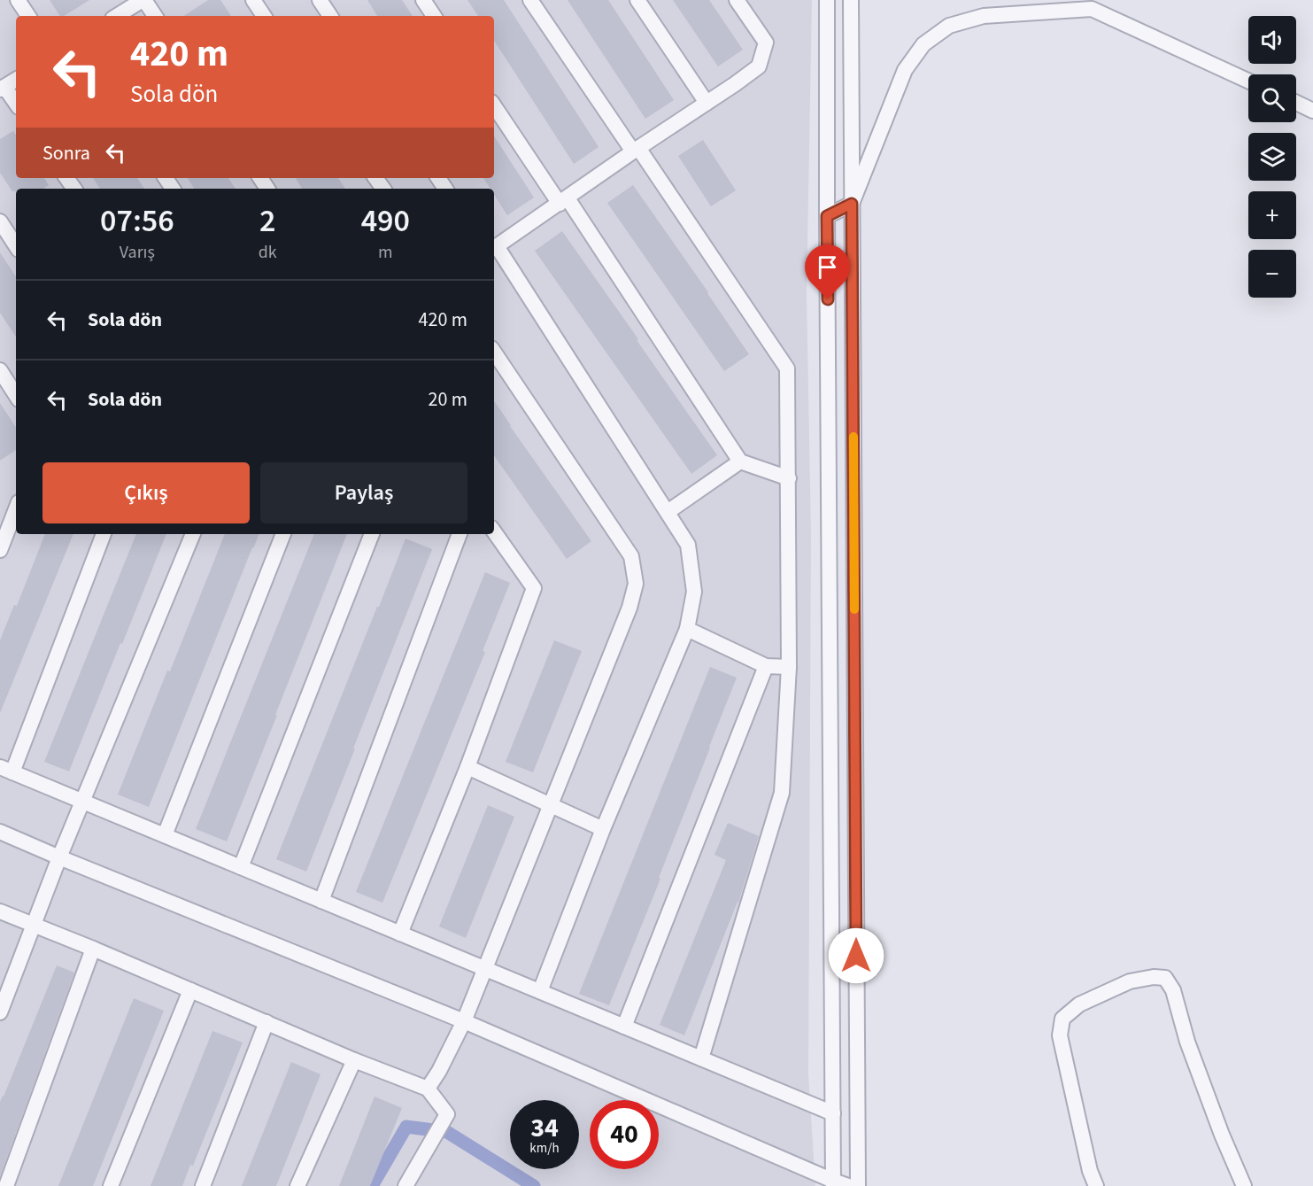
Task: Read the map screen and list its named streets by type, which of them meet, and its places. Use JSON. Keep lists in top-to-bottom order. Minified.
{"page":{"map_buttons":["+","−"],"turn":["420 m","Sola dön"],"then":"Sonra","eta":["07:56","Varış","2","dk","490","m"],"list":[{"name":"Sola dön","value":"420 m"},{"name":"Sola dön","value":"20 m"}],"buttons":["Çıkış","Paylaş"],"speed":"34 km/h","limit":"40"}}
